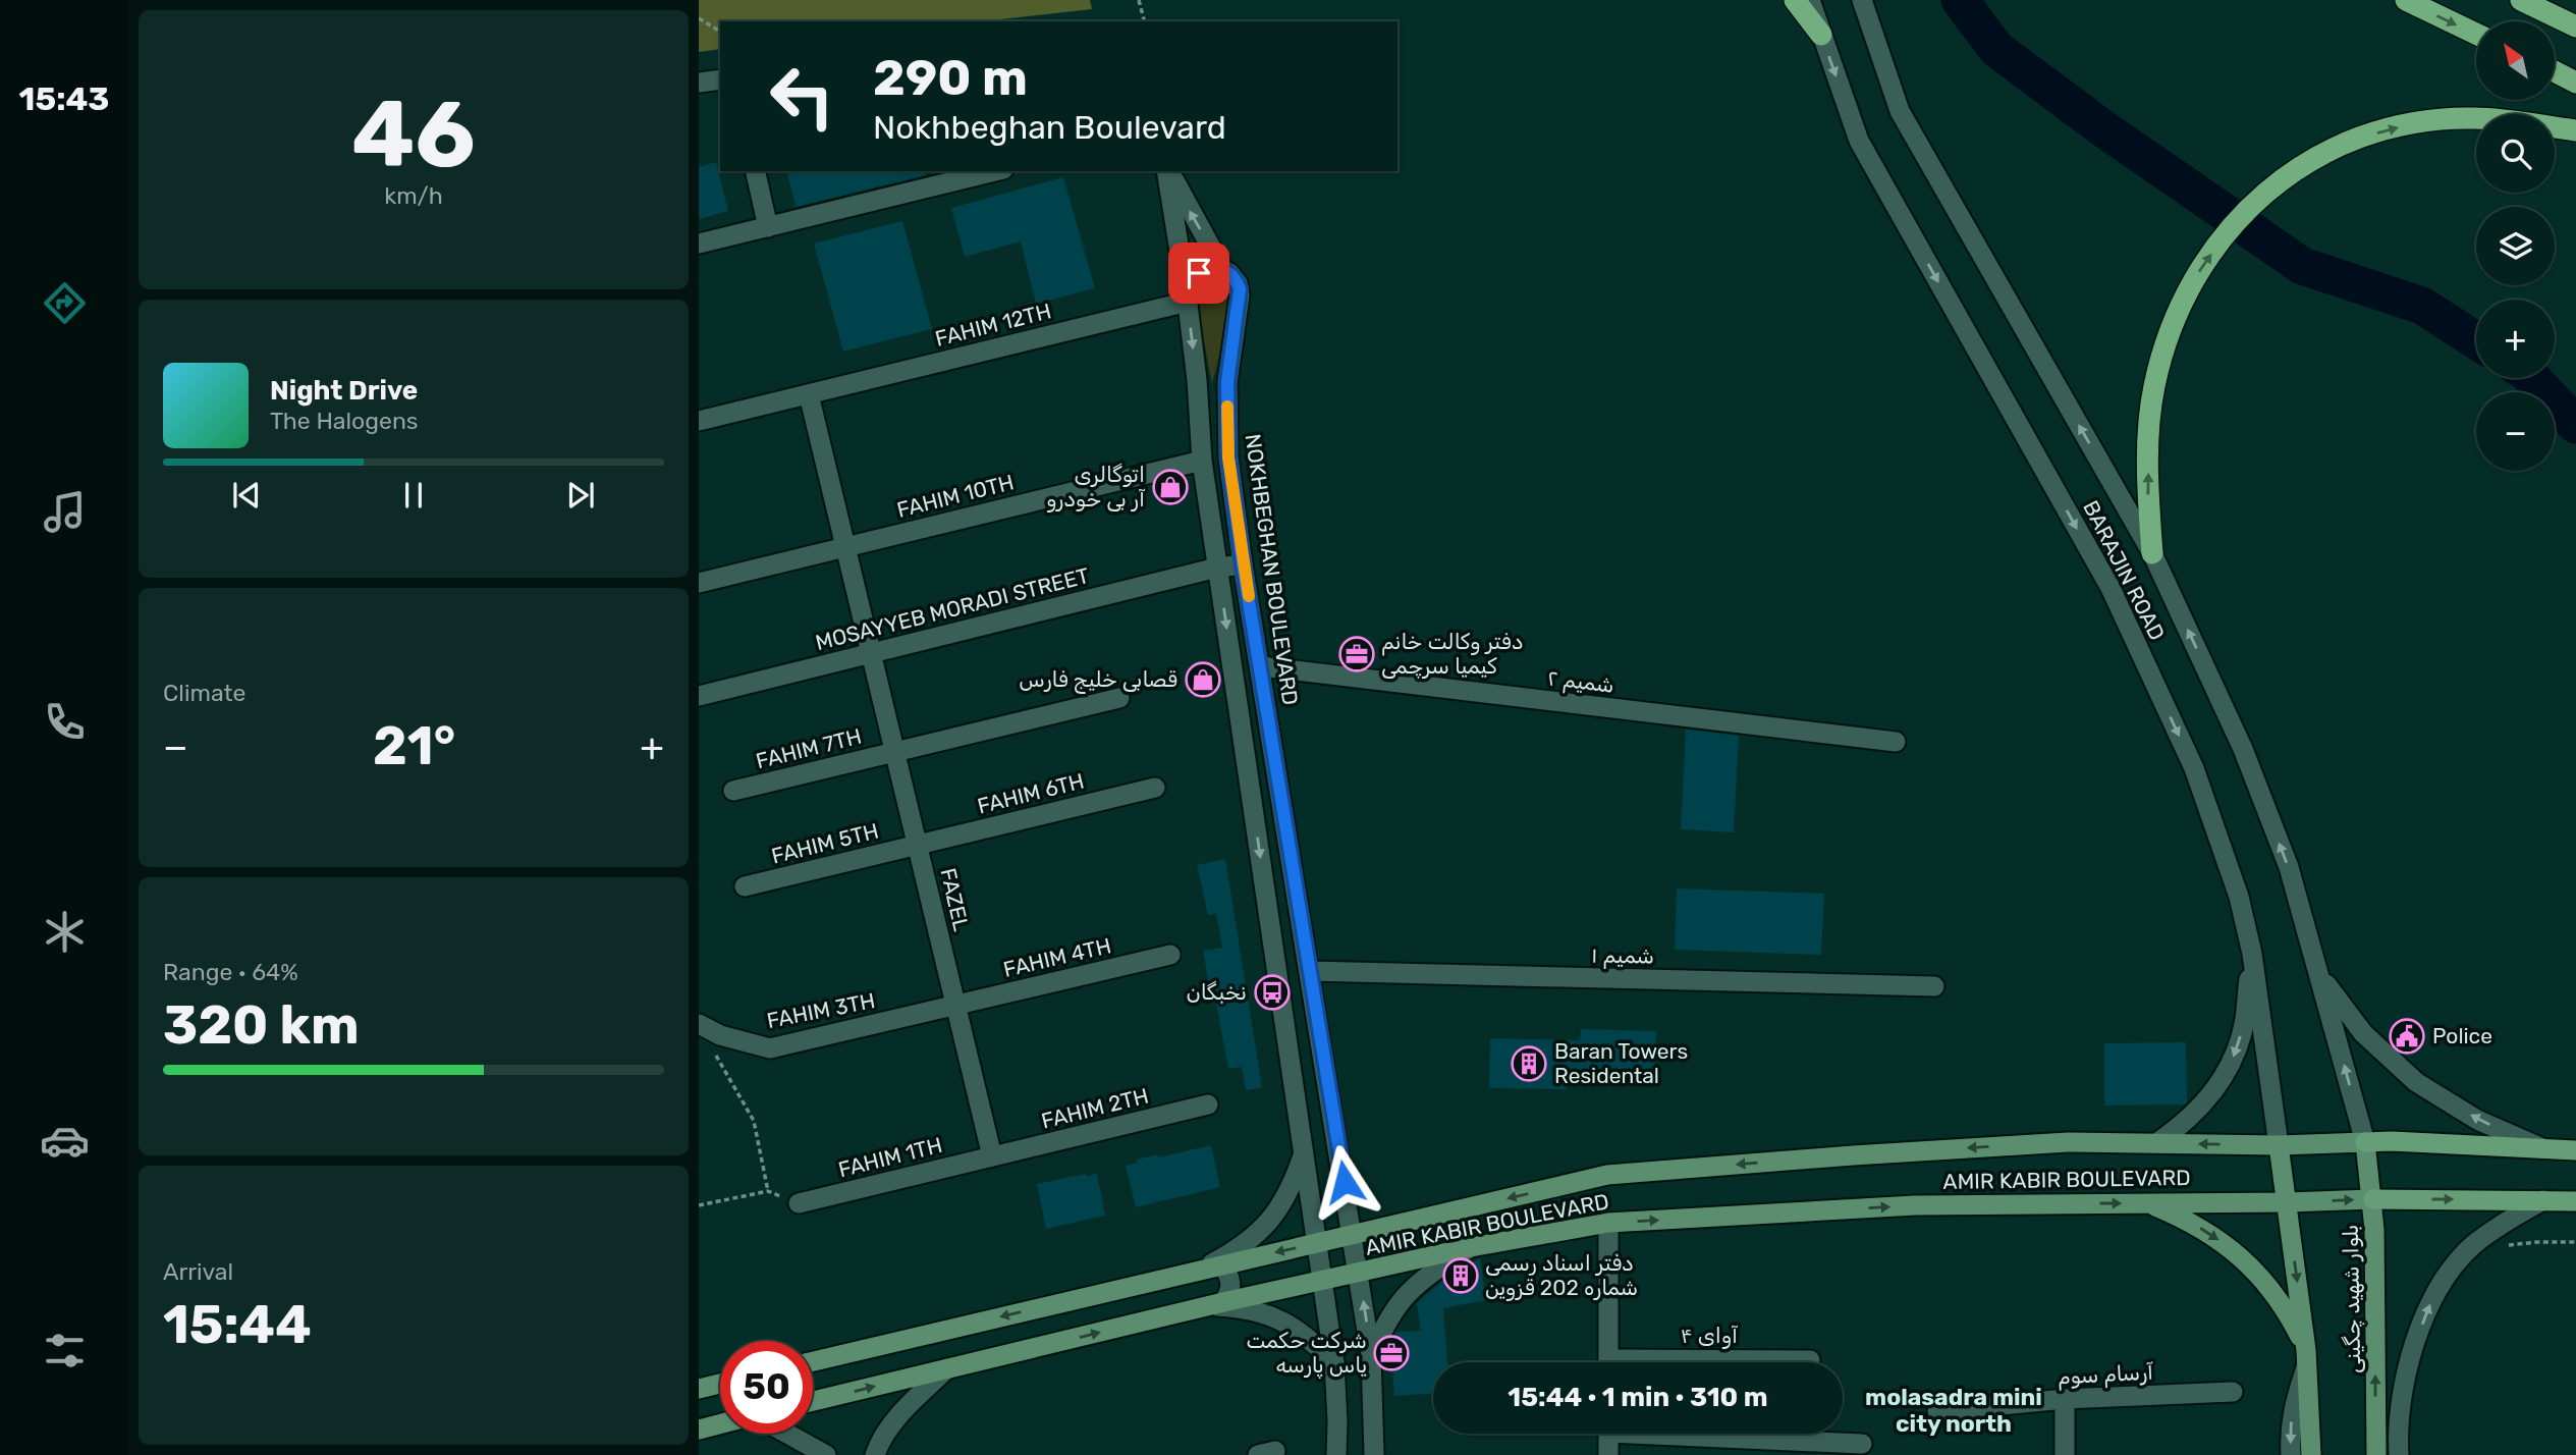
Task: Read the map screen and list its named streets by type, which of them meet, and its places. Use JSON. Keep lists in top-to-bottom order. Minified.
{"streets":{"main road":["BARAJIN ROAD","AMIR KABIR BOULEVARD","بلوار شهید چگینی"],"street":["FAHIM 12TH","FAHIM 10TH","NOKHBEGHAN BOULEVARD","MOSAYYEB MORADI STREET","شمیم ۲","FAHIM 7TH","FAHIM 6TH","FAHIM 5TH","FAZEL","شمیم ۱","FAHIM 4TH","FAHIM 3TH","FAHIM 2TH","FAHIM 1TH","آوای ۴","آرسام سوم"]},"crossings":[["FAHIM 12TH","FAZEL"],["FAHIM 10TH","FAZEL"],["NOKHBEGHAN BOULEVARD","MOSAYYEB MORADI STREET"],["NOKHBEGHAN BOULEVARD","شمیم ۲"],["NOKHBEGHAN BOULEVARD","شمیم ۱"],["NOKHBEGHAN BOULEVARD","AMIR KABIR BOULEVARD"],["BARAJIN ROAD","AMIR KABIR BOULEVARD"],["BARAJIN ROAD","بلوار شهید چگینی"],["MOSAYYEB MORADI STREET","FAZEL"],["FAHIM 7TH","FAZEL"],["FAHIM 6TH","FAHIM 5TH"],["FAHIM 6TH","FAZEL"],["FAHIM 5TH","FAZEL"],["FAZEL","FAHIM 4TH"],["FAZEL","FAHIM 3TH"],["FAZEL","FAHIM 2TH"],["FAZEL","FAHIM 1TH"],["FAHIM 4TH","FAHIM 3TH"],["FAHIM 2TH","FAHIM 1TH"],["AMIR KABIR BOULEVARD","بلوار شهید چگینی"]],"districts":["molasadra mini city north"],"places":{"shop":["اتوگالری آر بی خودرو","قصابی خلیج فارس"],"office":["دفتر وکالت خانم کیمیا سرچمی","شرکت حکمت یاس پارسه"],"bus stop":["نخبگان"],"public building":["Police"],"building":["Baran Towers Residental","دفتر اسناد رسمی شماره 202 قزوین"]},"north":"top left","page":{"tabs":"15:43","tile":[["46","km/h"],"Climate",["Range · 64%","320 km"],["Arrival","15:44"]],"map_buttons":["+","−"],"turn":["290 m","Nokhbeghan Boulevard"],"song":["Night Drive","The Halogens"],"heat":["−","21°","+"],"limit":"50","trip":"15:44 · 1 min · 310 m"}}
